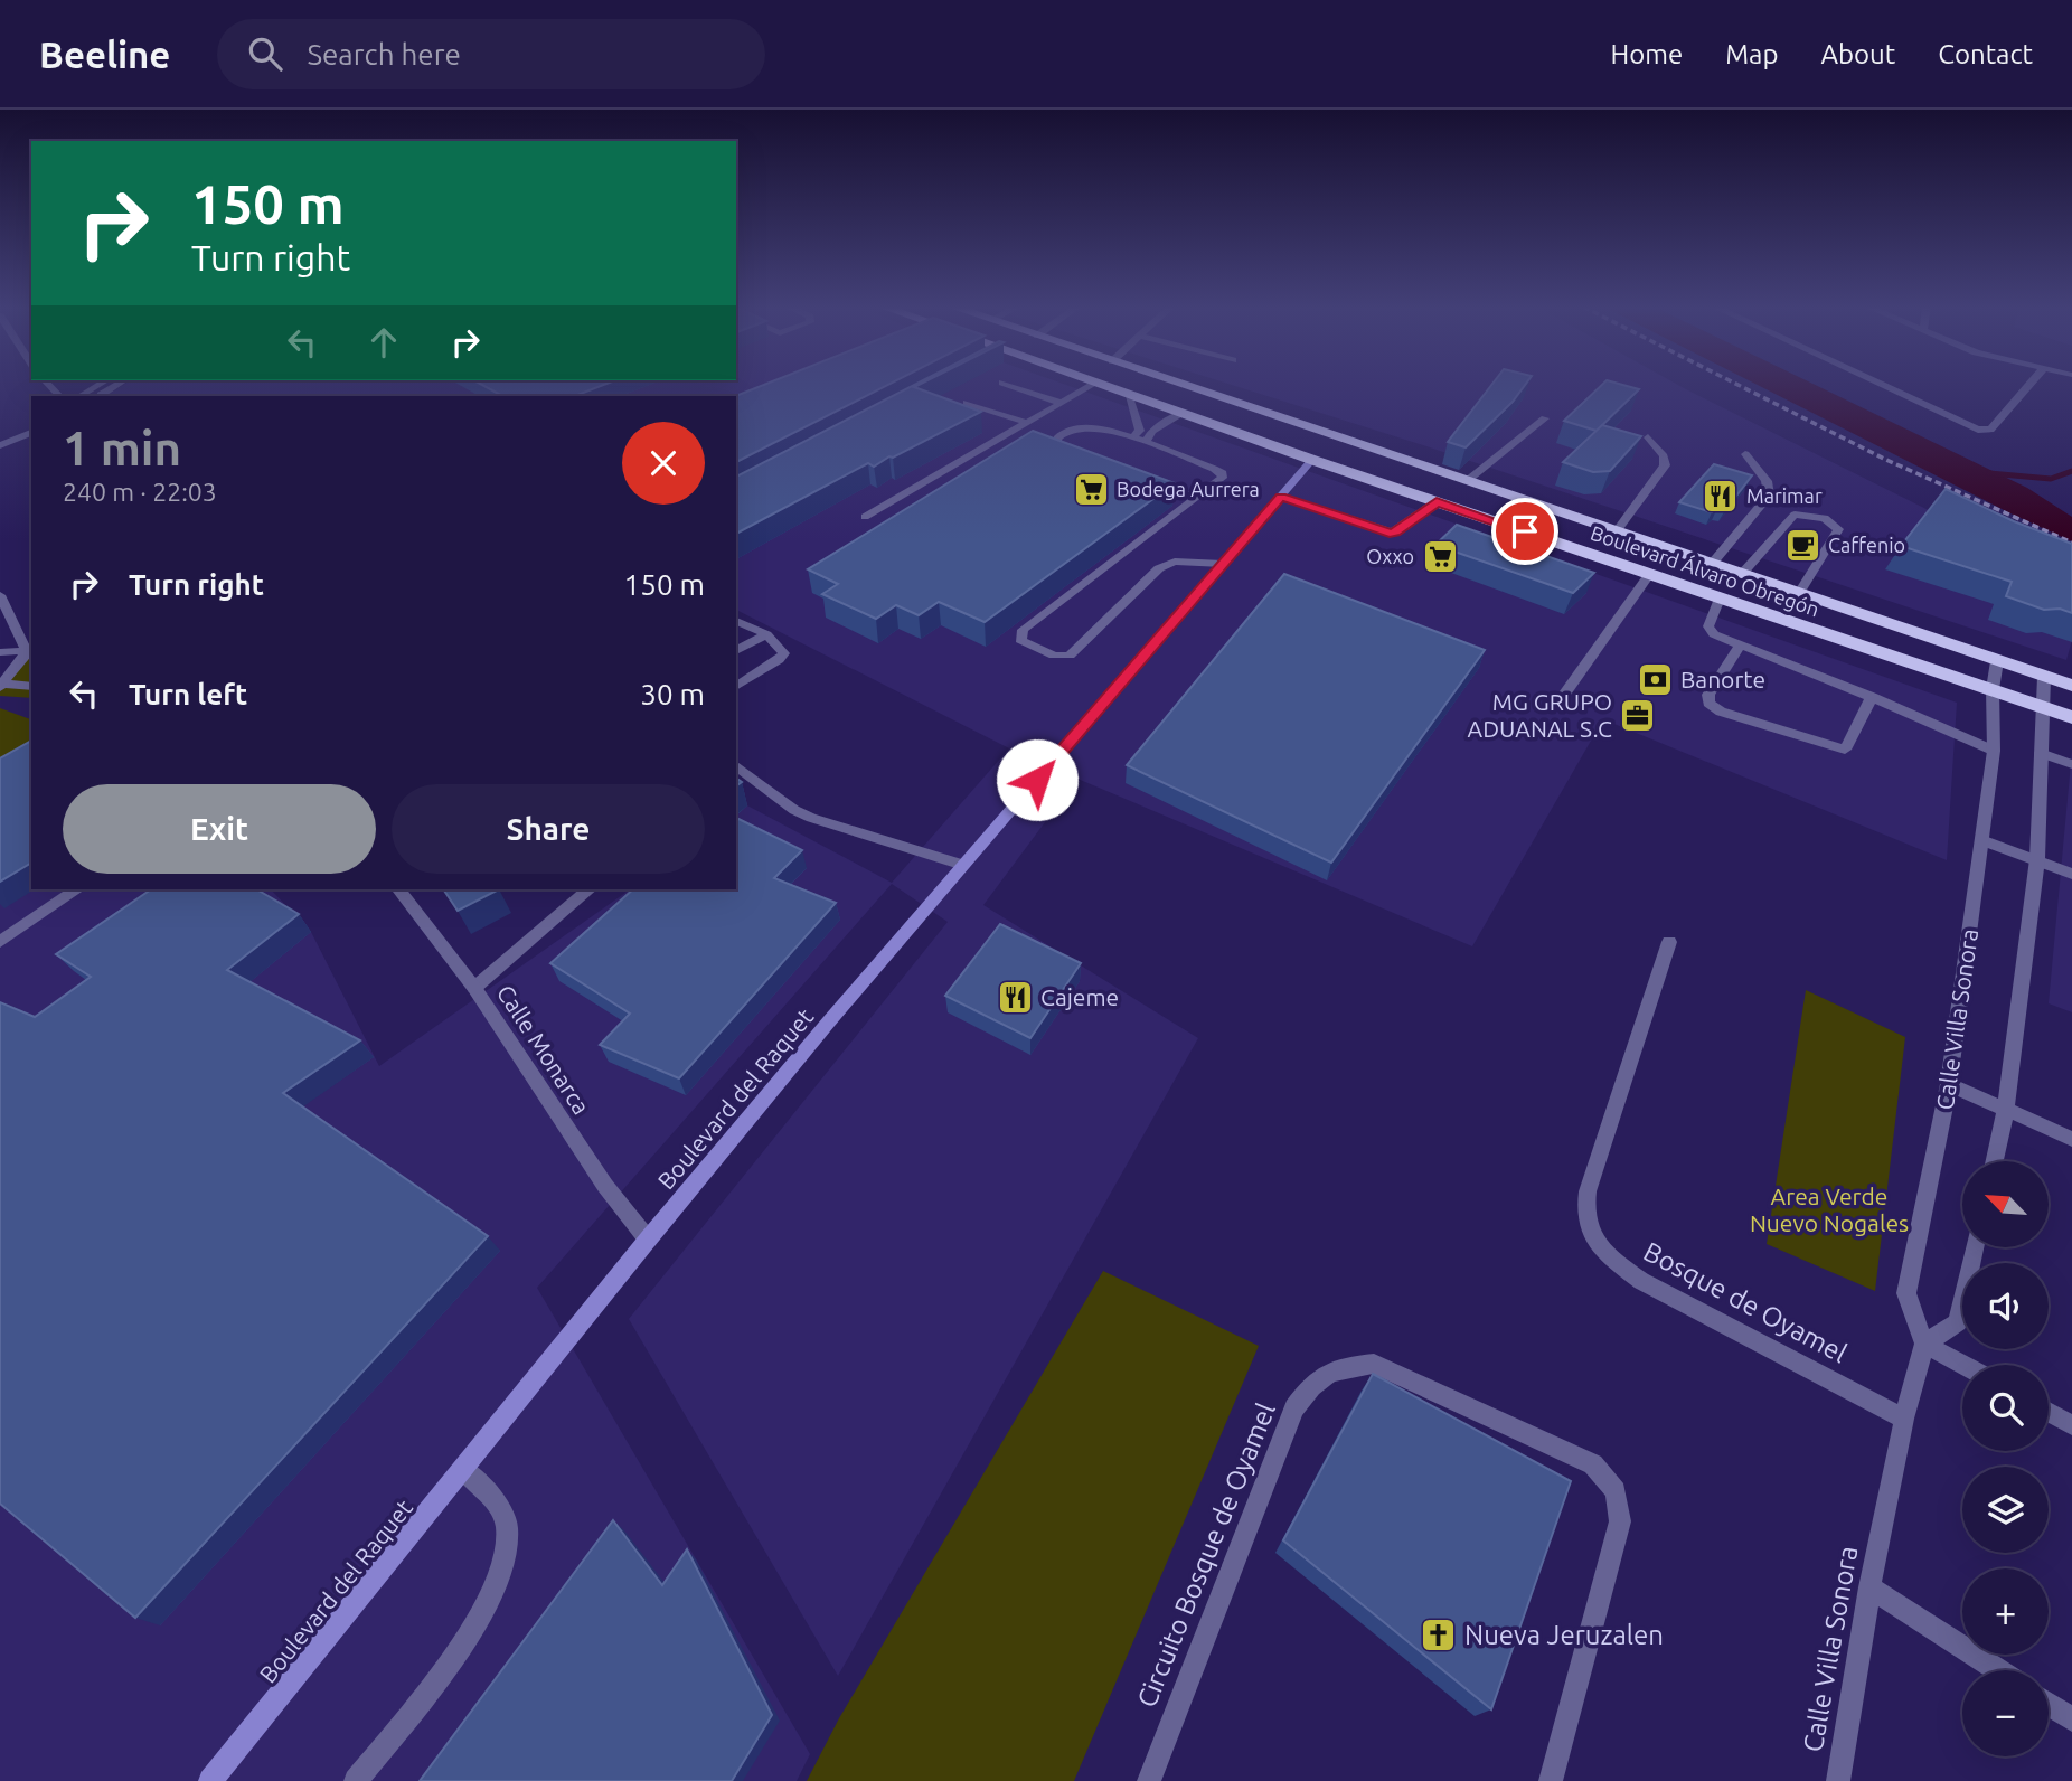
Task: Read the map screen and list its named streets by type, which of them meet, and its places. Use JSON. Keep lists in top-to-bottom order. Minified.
{"streets":{"highway":["Boulevard Álvaro Obregón"],"street":["Calle Villa Sonora","Calle Monarca","Boulevard del Raquet","Bosque de Oyamel","Circuito Bosque de Oyamel"]},"crossings":[["Boulevard Álvaro Obregón","Calle Villa Sonora"],["Boulevard Álvaro Obregón","Boulevard del Raquet"],["Calle Villa Sonora","Bosque de Oyamel"],["Calle Monarca","Boulevard del Raquet"]],"parks":["Area Verde Nuevo Nogales"],"places":{"supermarket":["Bodega Aurrera","Oxxo"],"restaurant":["Marimar","Cajeme"],"cafe":["Caffenio"],"bank":["Banorte"],"office":["MG GRUPO ADUANAL S.C"],"church":["Nueva Jeruzalen"]},"north":"top left","page":{"header":"Beeline","search":"Search here","nav":["Home","Map","About","Contact"],"turn":["150 m","Turn right"],"heading":["1 min","240 m · 22:03"],"list":[{"name":"Turn right","value":"150 m"},{"name":"Turn left","value":"30 m"}],"buttons":["Exit","Share"],"map_buttons":["+","−"]}}
